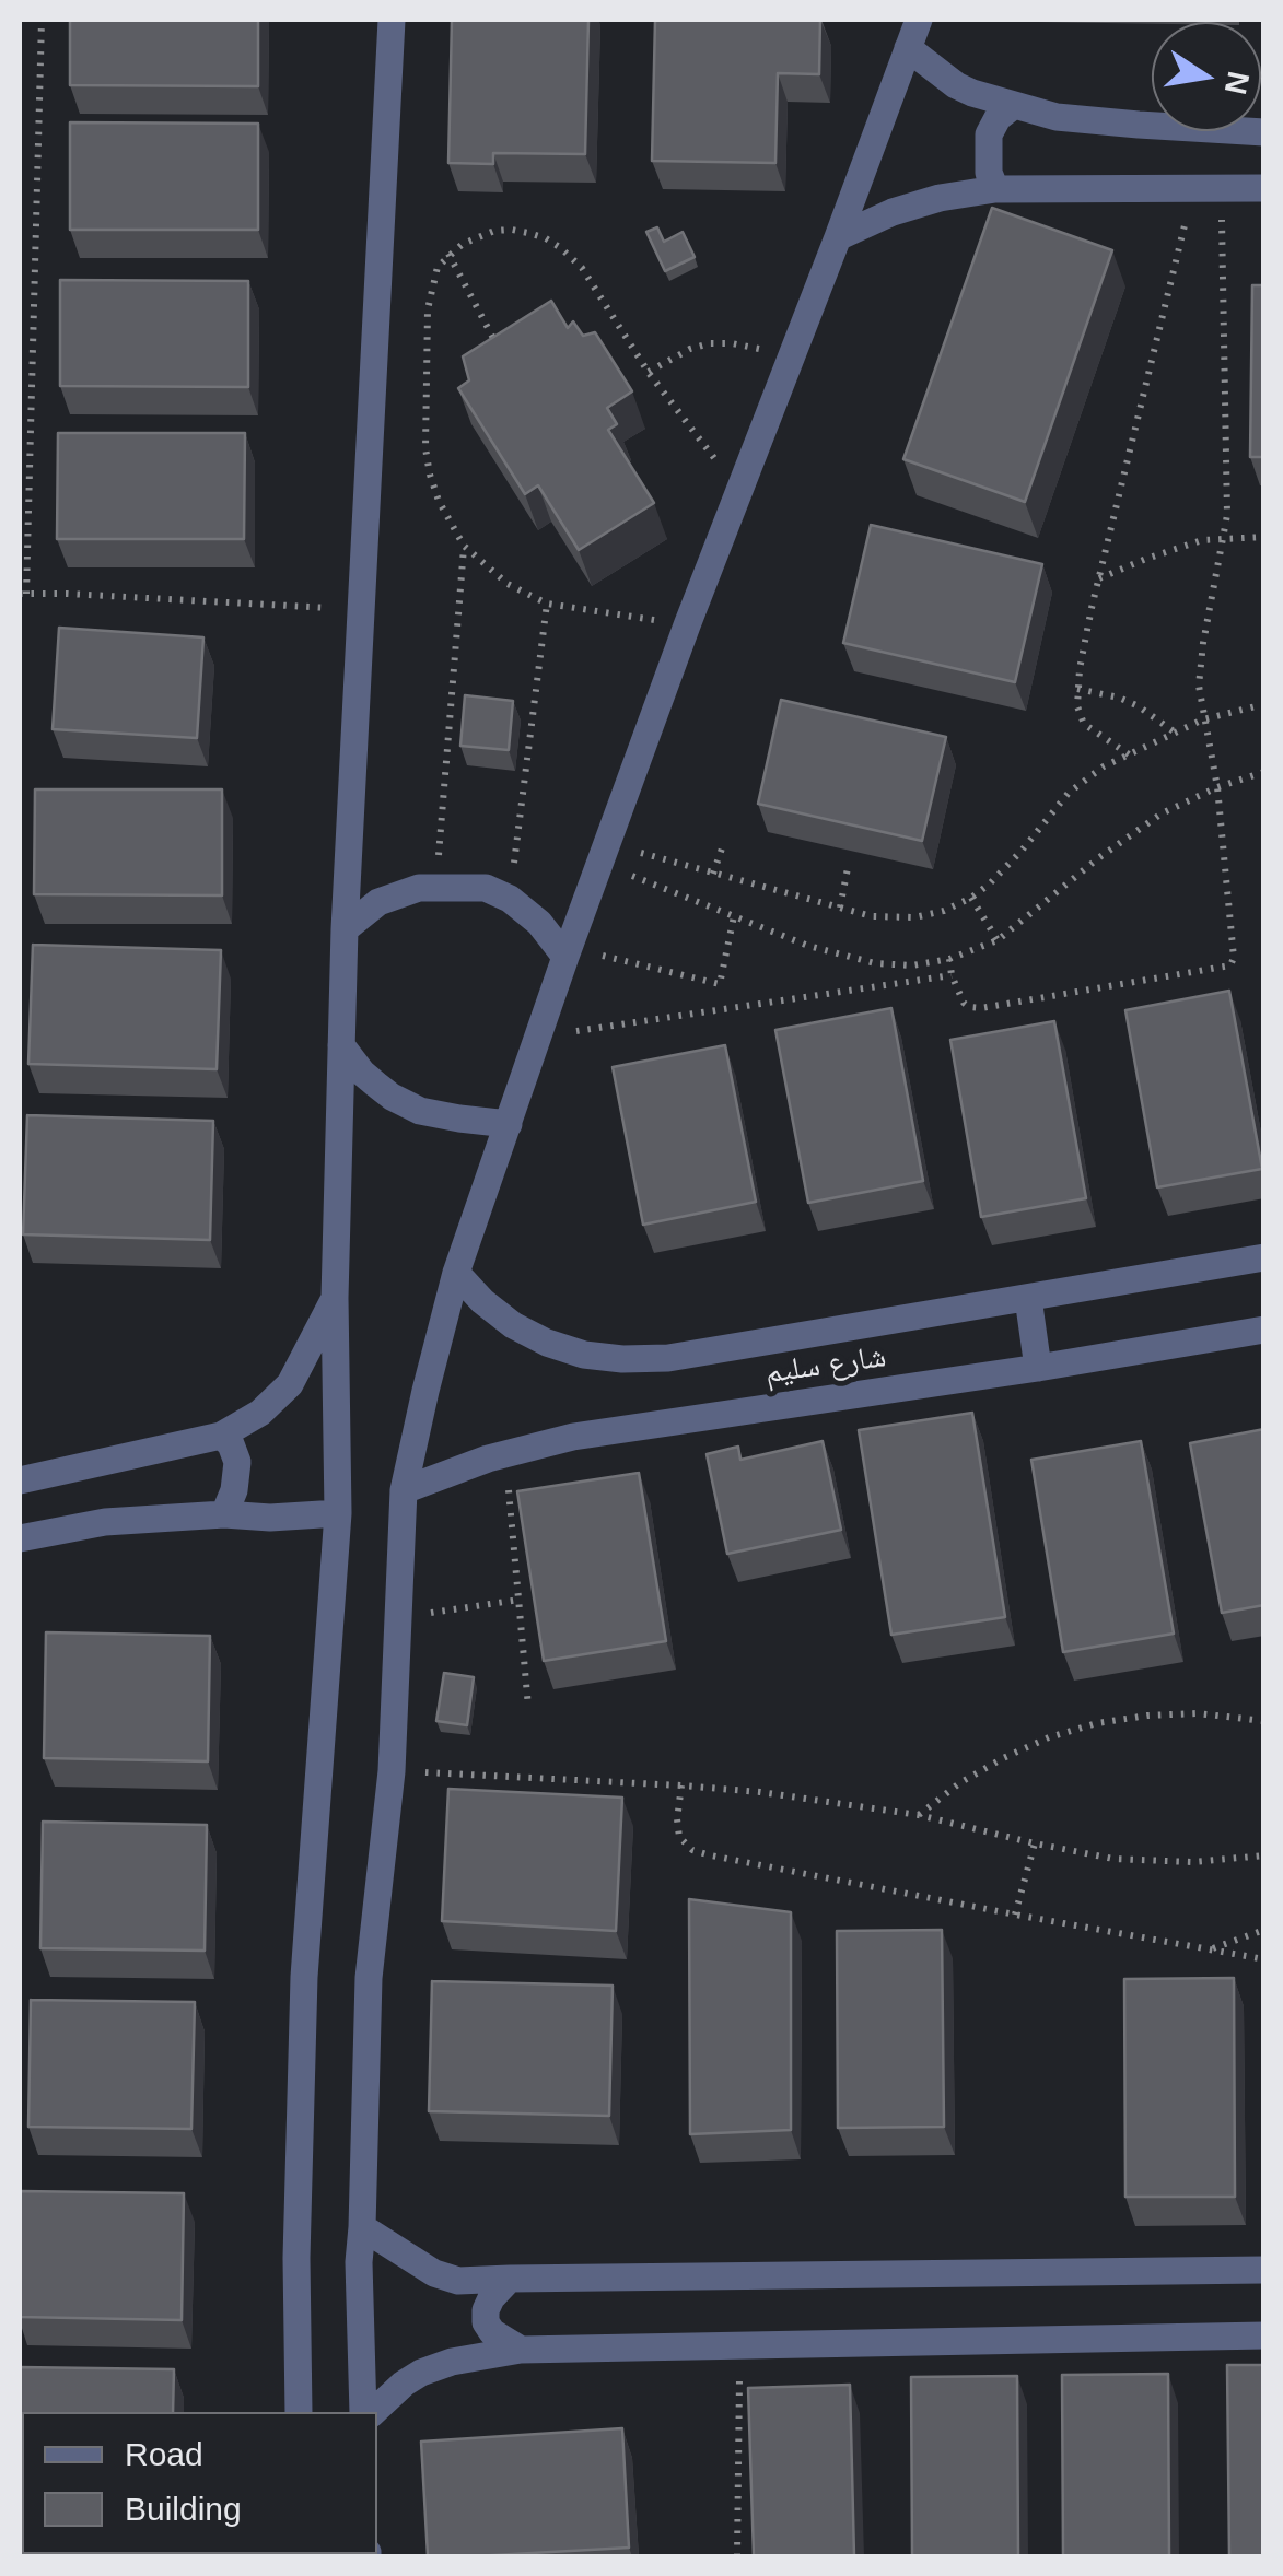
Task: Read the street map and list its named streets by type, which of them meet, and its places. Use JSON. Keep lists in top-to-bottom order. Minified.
{"streets":{"street":["شارع سليم"]},"legend":["Road","Building"],"north":"right"}
